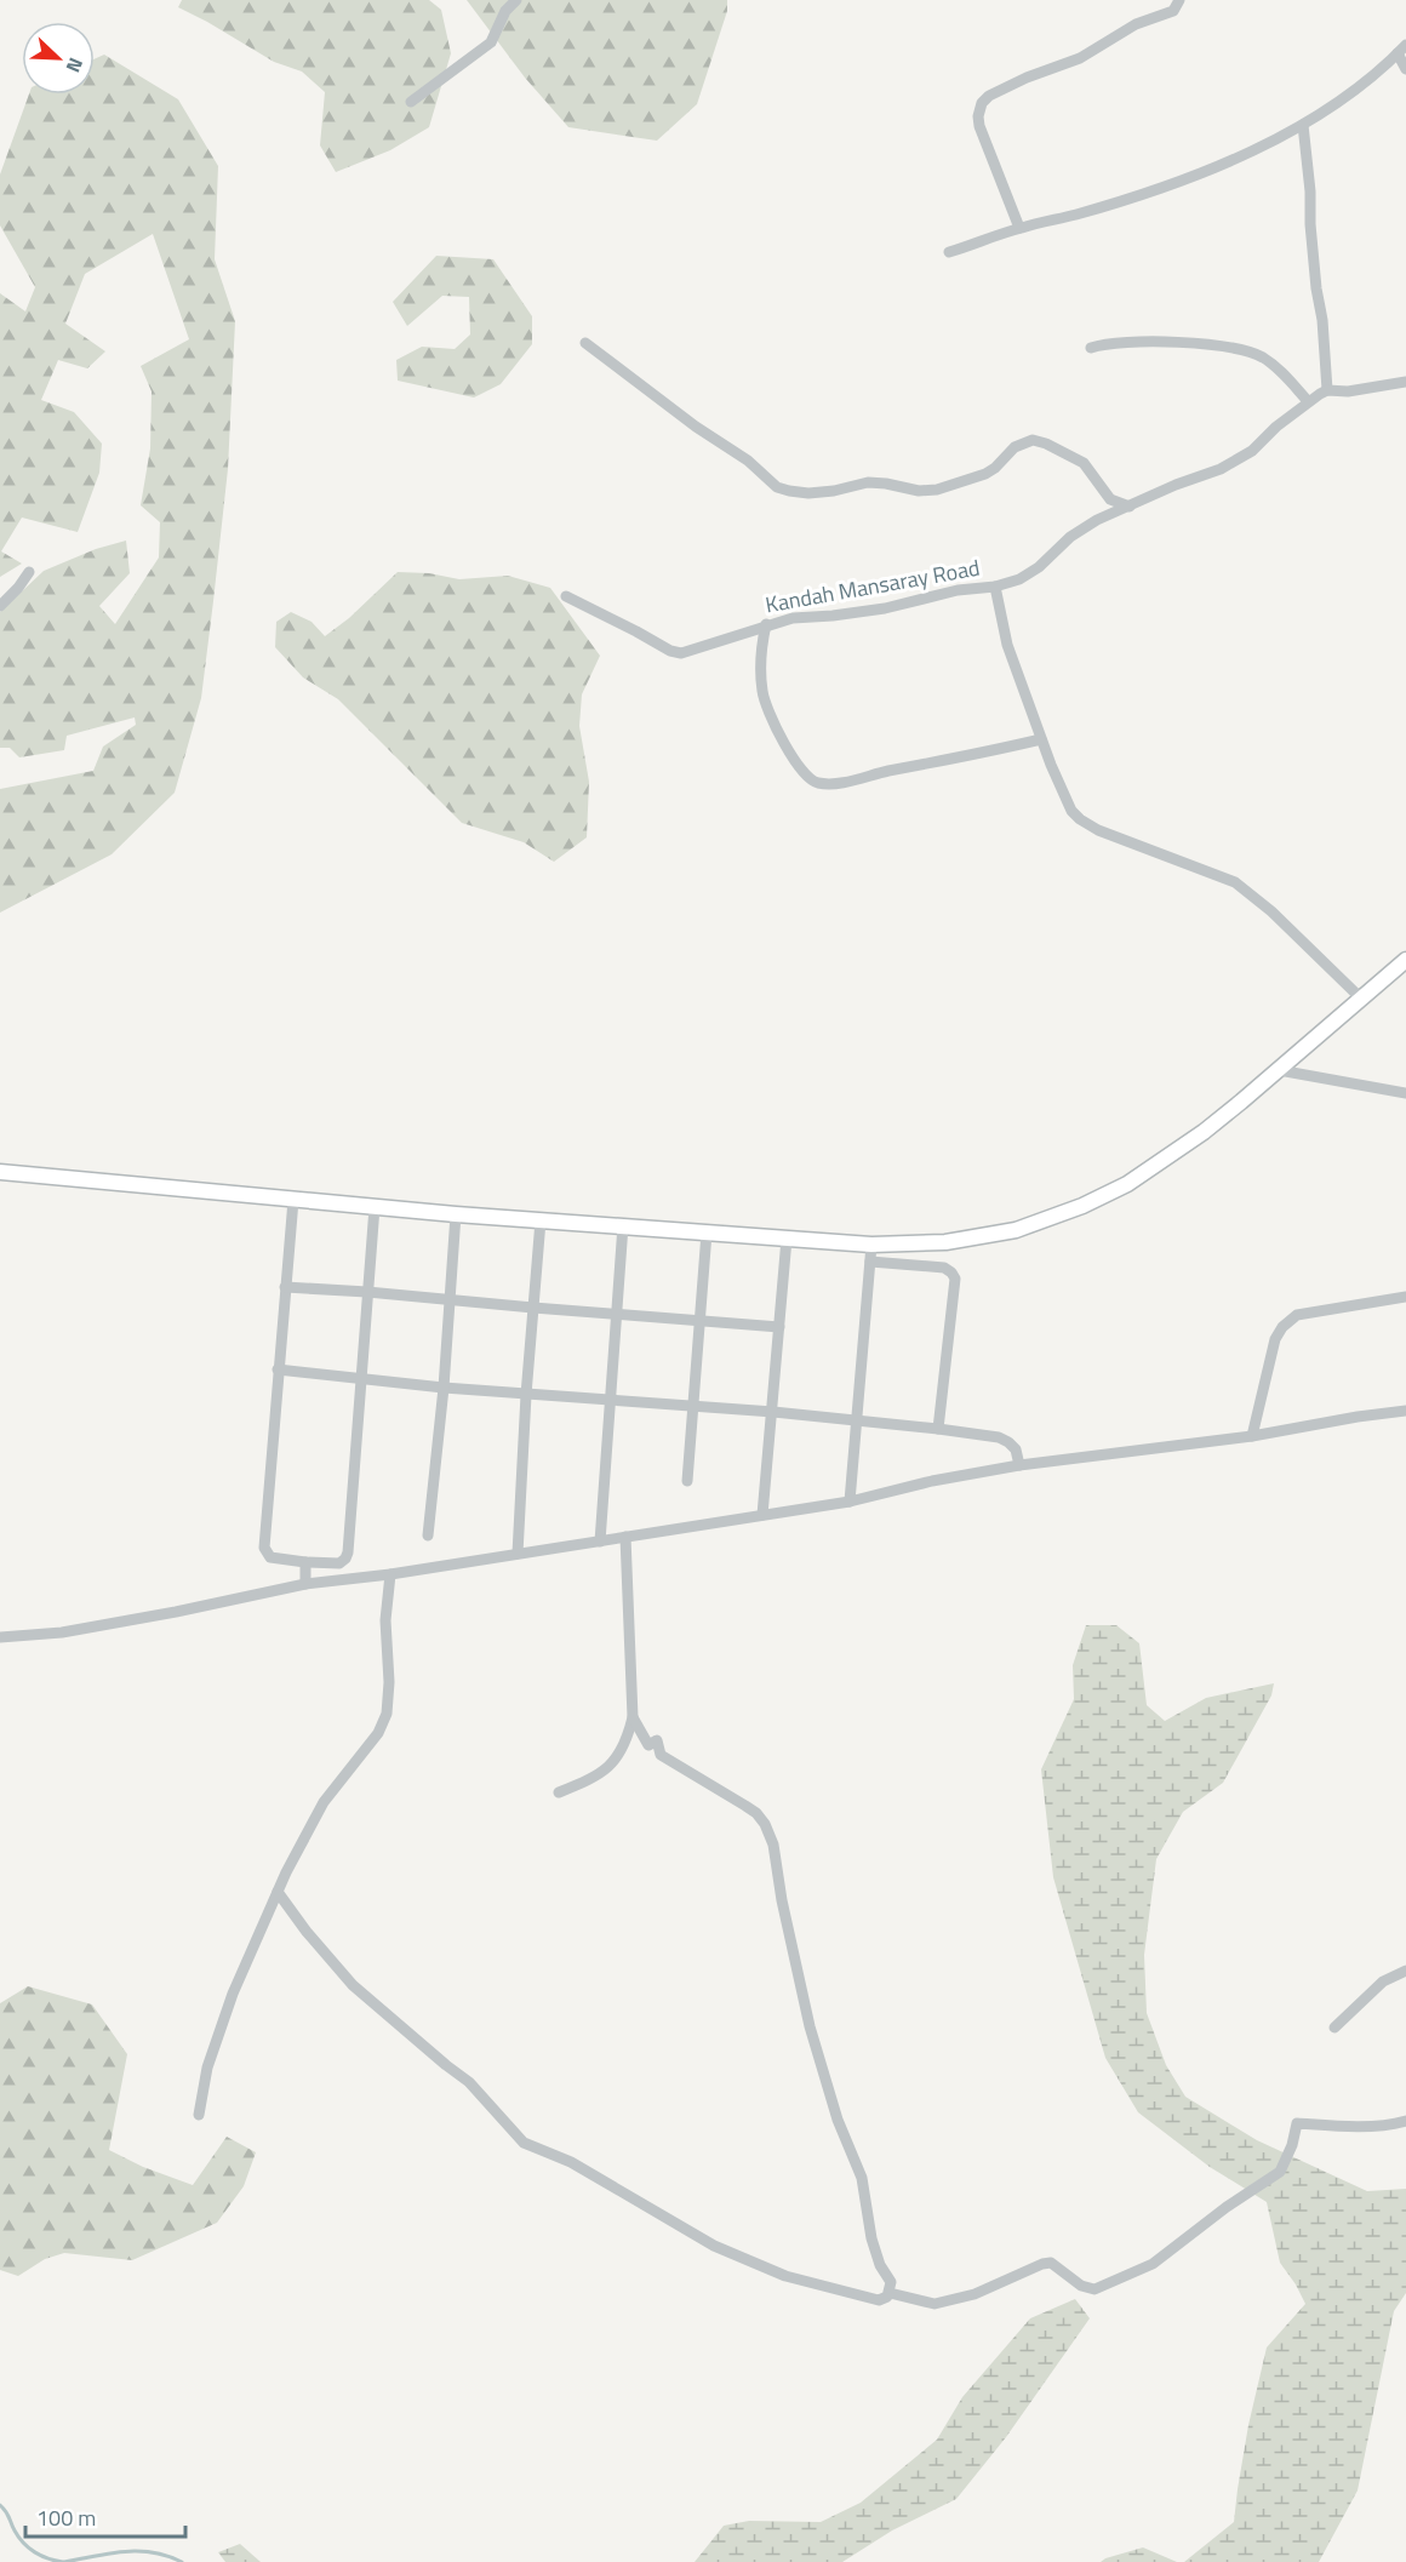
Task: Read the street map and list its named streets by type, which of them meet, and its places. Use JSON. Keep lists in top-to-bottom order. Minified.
{"streets":{"street":["Kandah Mansaray Road"]},"scale_bar":"100 m","north":"bottom right"}
